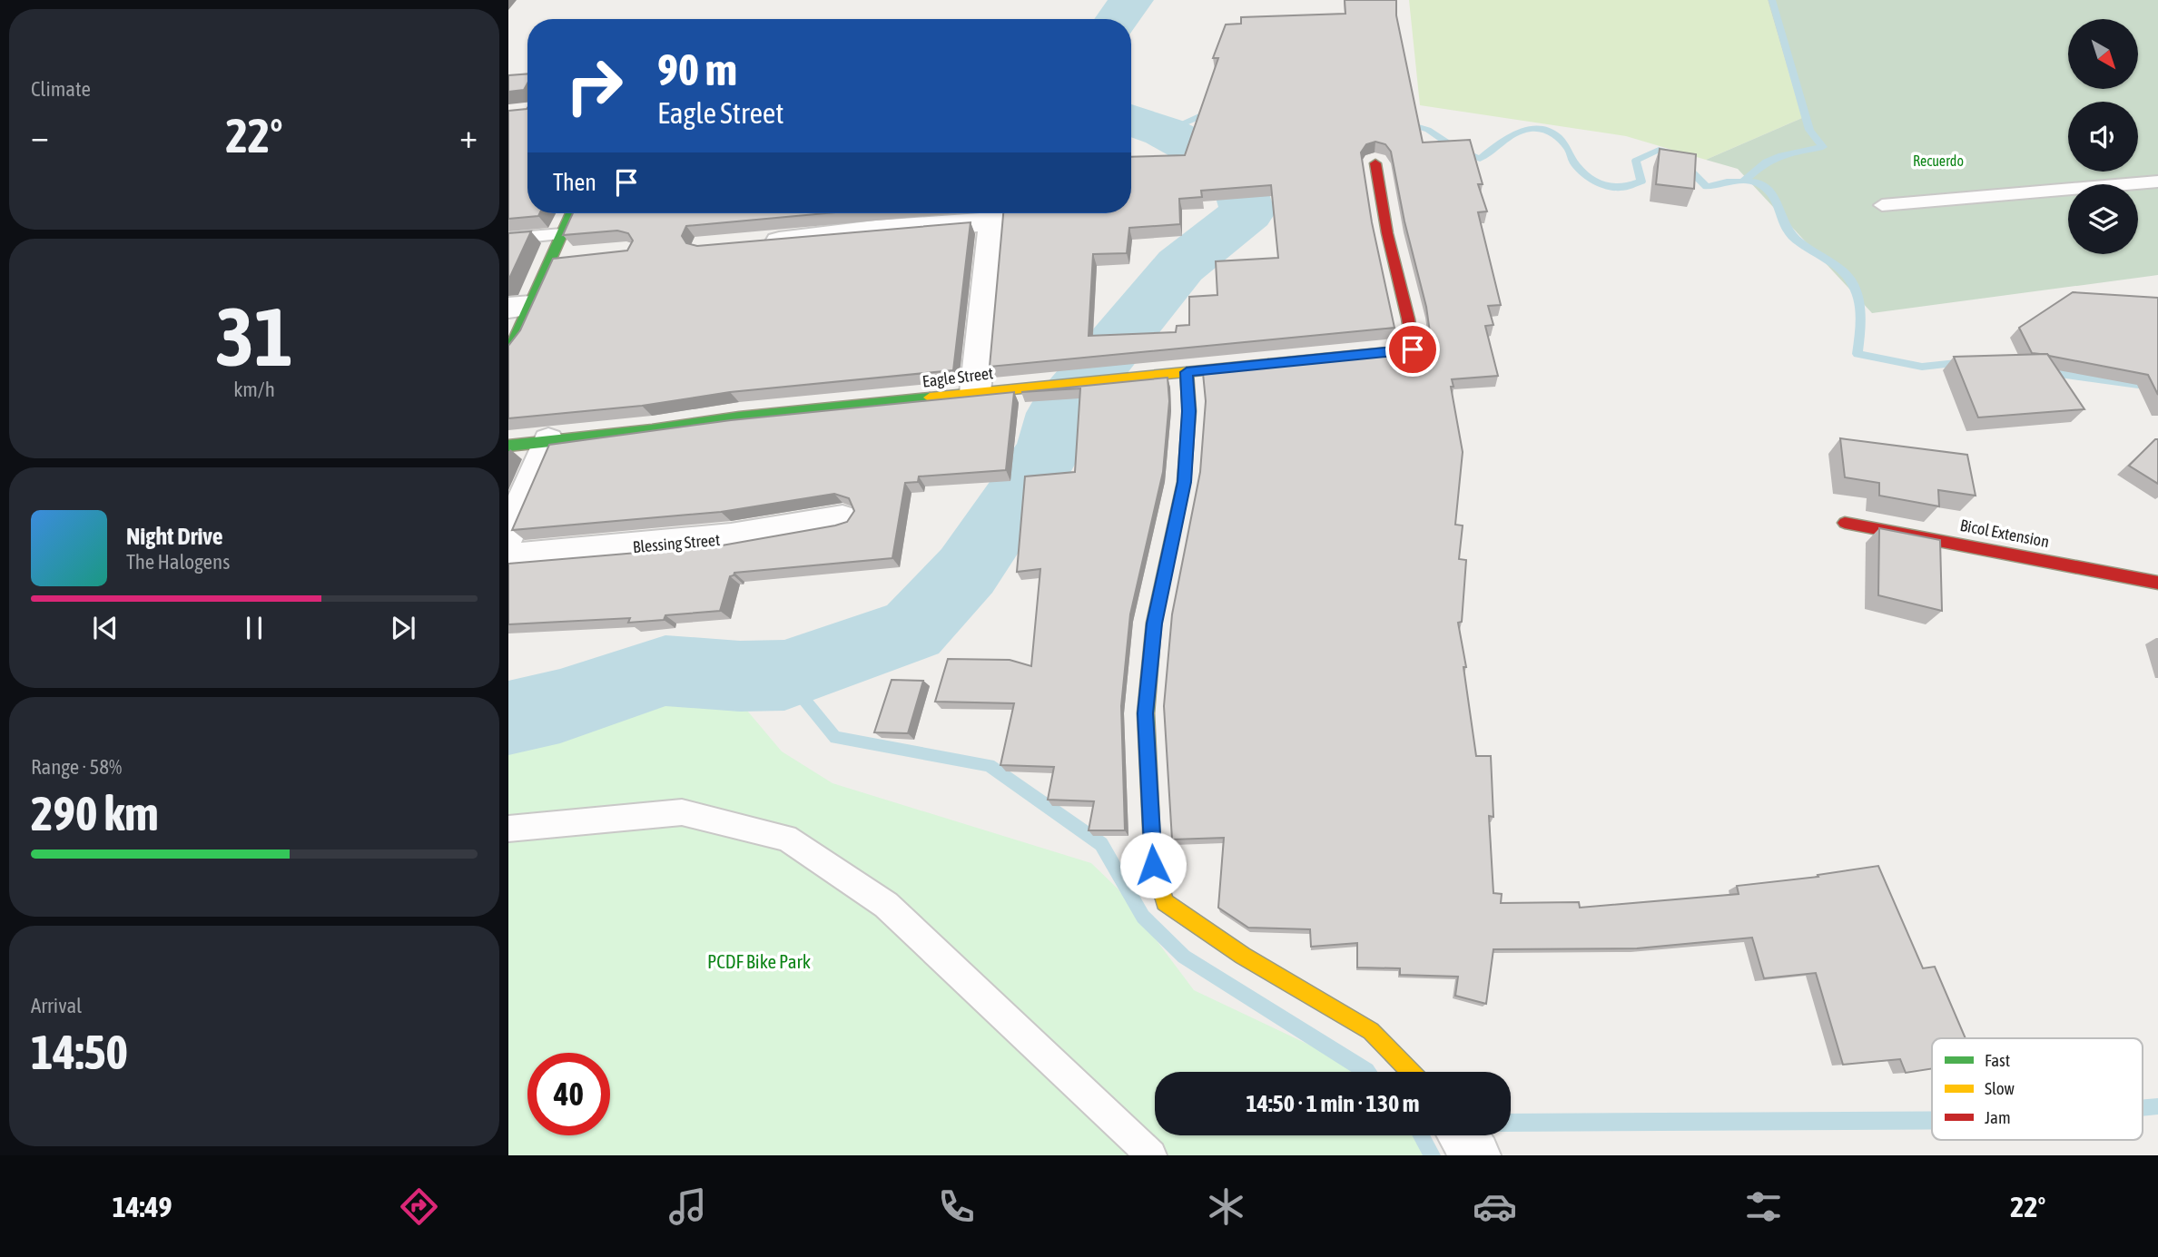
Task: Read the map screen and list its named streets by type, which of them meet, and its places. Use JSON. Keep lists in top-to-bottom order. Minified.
{"streets":{"street":["Eagle Street","Bicol Extension","Blessing Street"]},"parks":["Recuerdo","PCDF Bike Park"],"legend":["Fast","Slow","Jam"],"north":"bottom right","page":{"tile":["Climate",["31","km/h"],["Range · 58%","290 km"],["Arrival","14:50"]],"turn":["90 m","Eagle Street"],"heat":["−","22°","+"],"then":"Then","song":["Night Drive","The Halogens"],"limit":"40","trip":"14:50 · 1 min · 130 m","tabs":["14:49","22°"]}}
